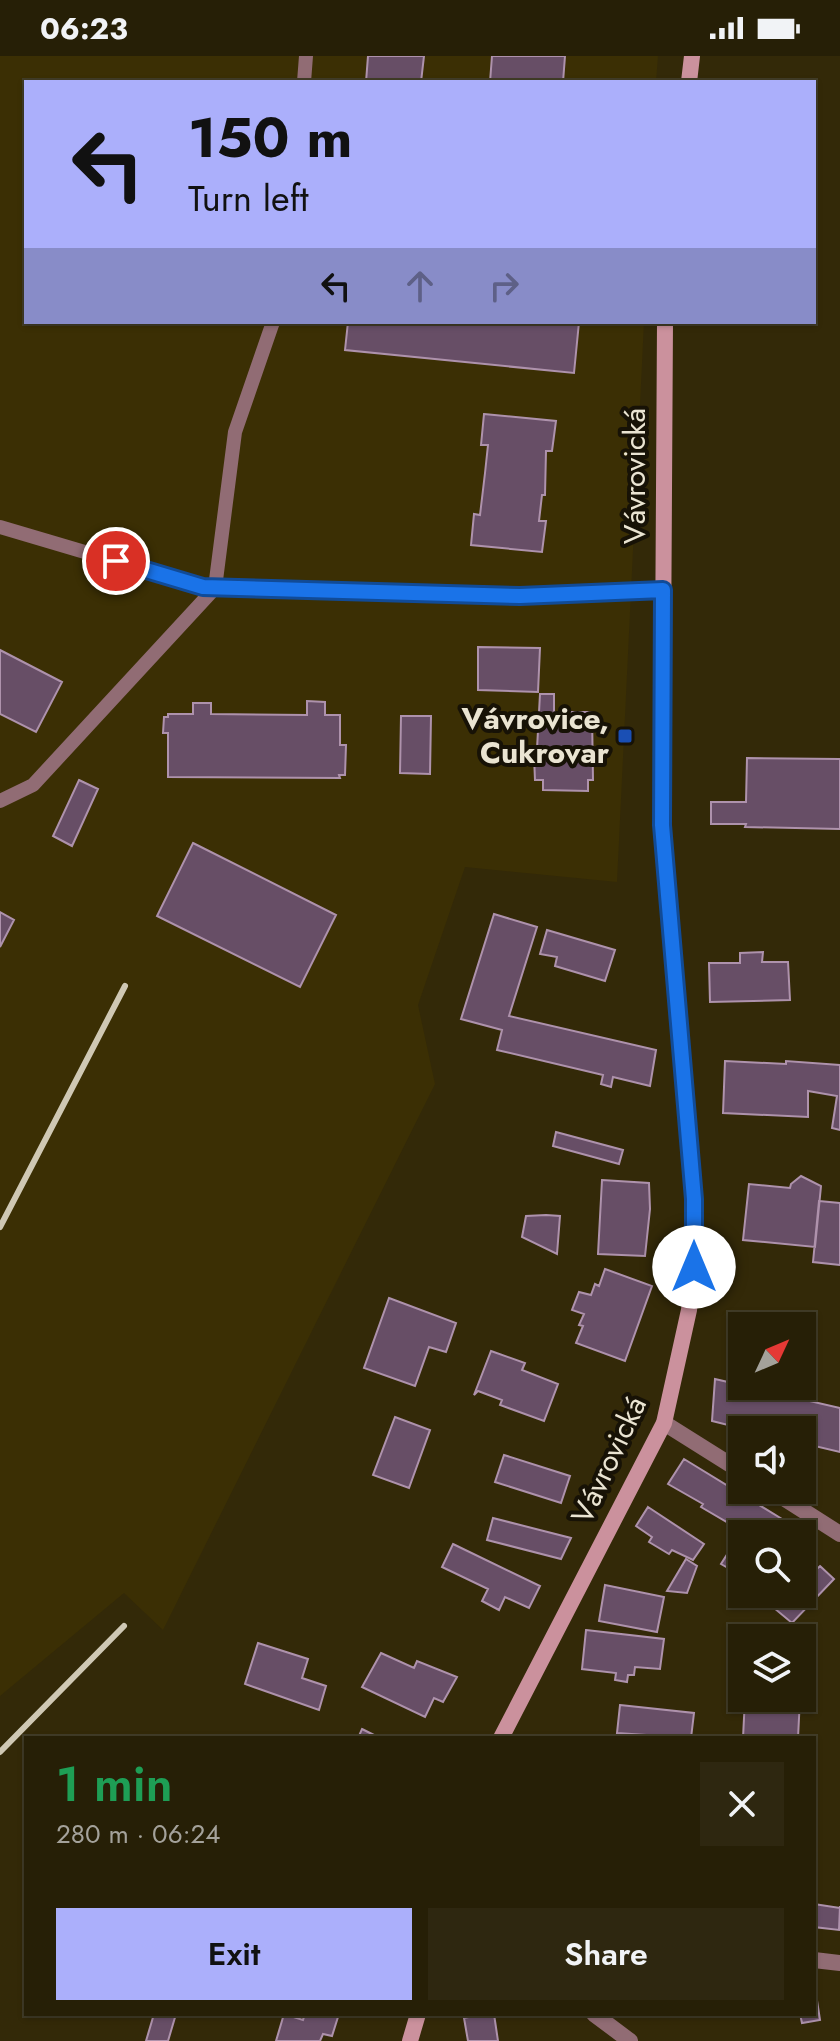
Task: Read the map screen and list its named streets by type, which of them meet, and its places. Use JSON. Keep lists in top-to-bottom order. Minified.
{"streets":{"street":["Vávrovická"]},"places":{"transit":["Vávrovice, Cukrovar"]},"north":"top right","page":{"status":"06:23","turn":["150 m","Turn left"],"heading":["1 min","280 m · 06:24"],"buttons":["Exit","Share"]}}
